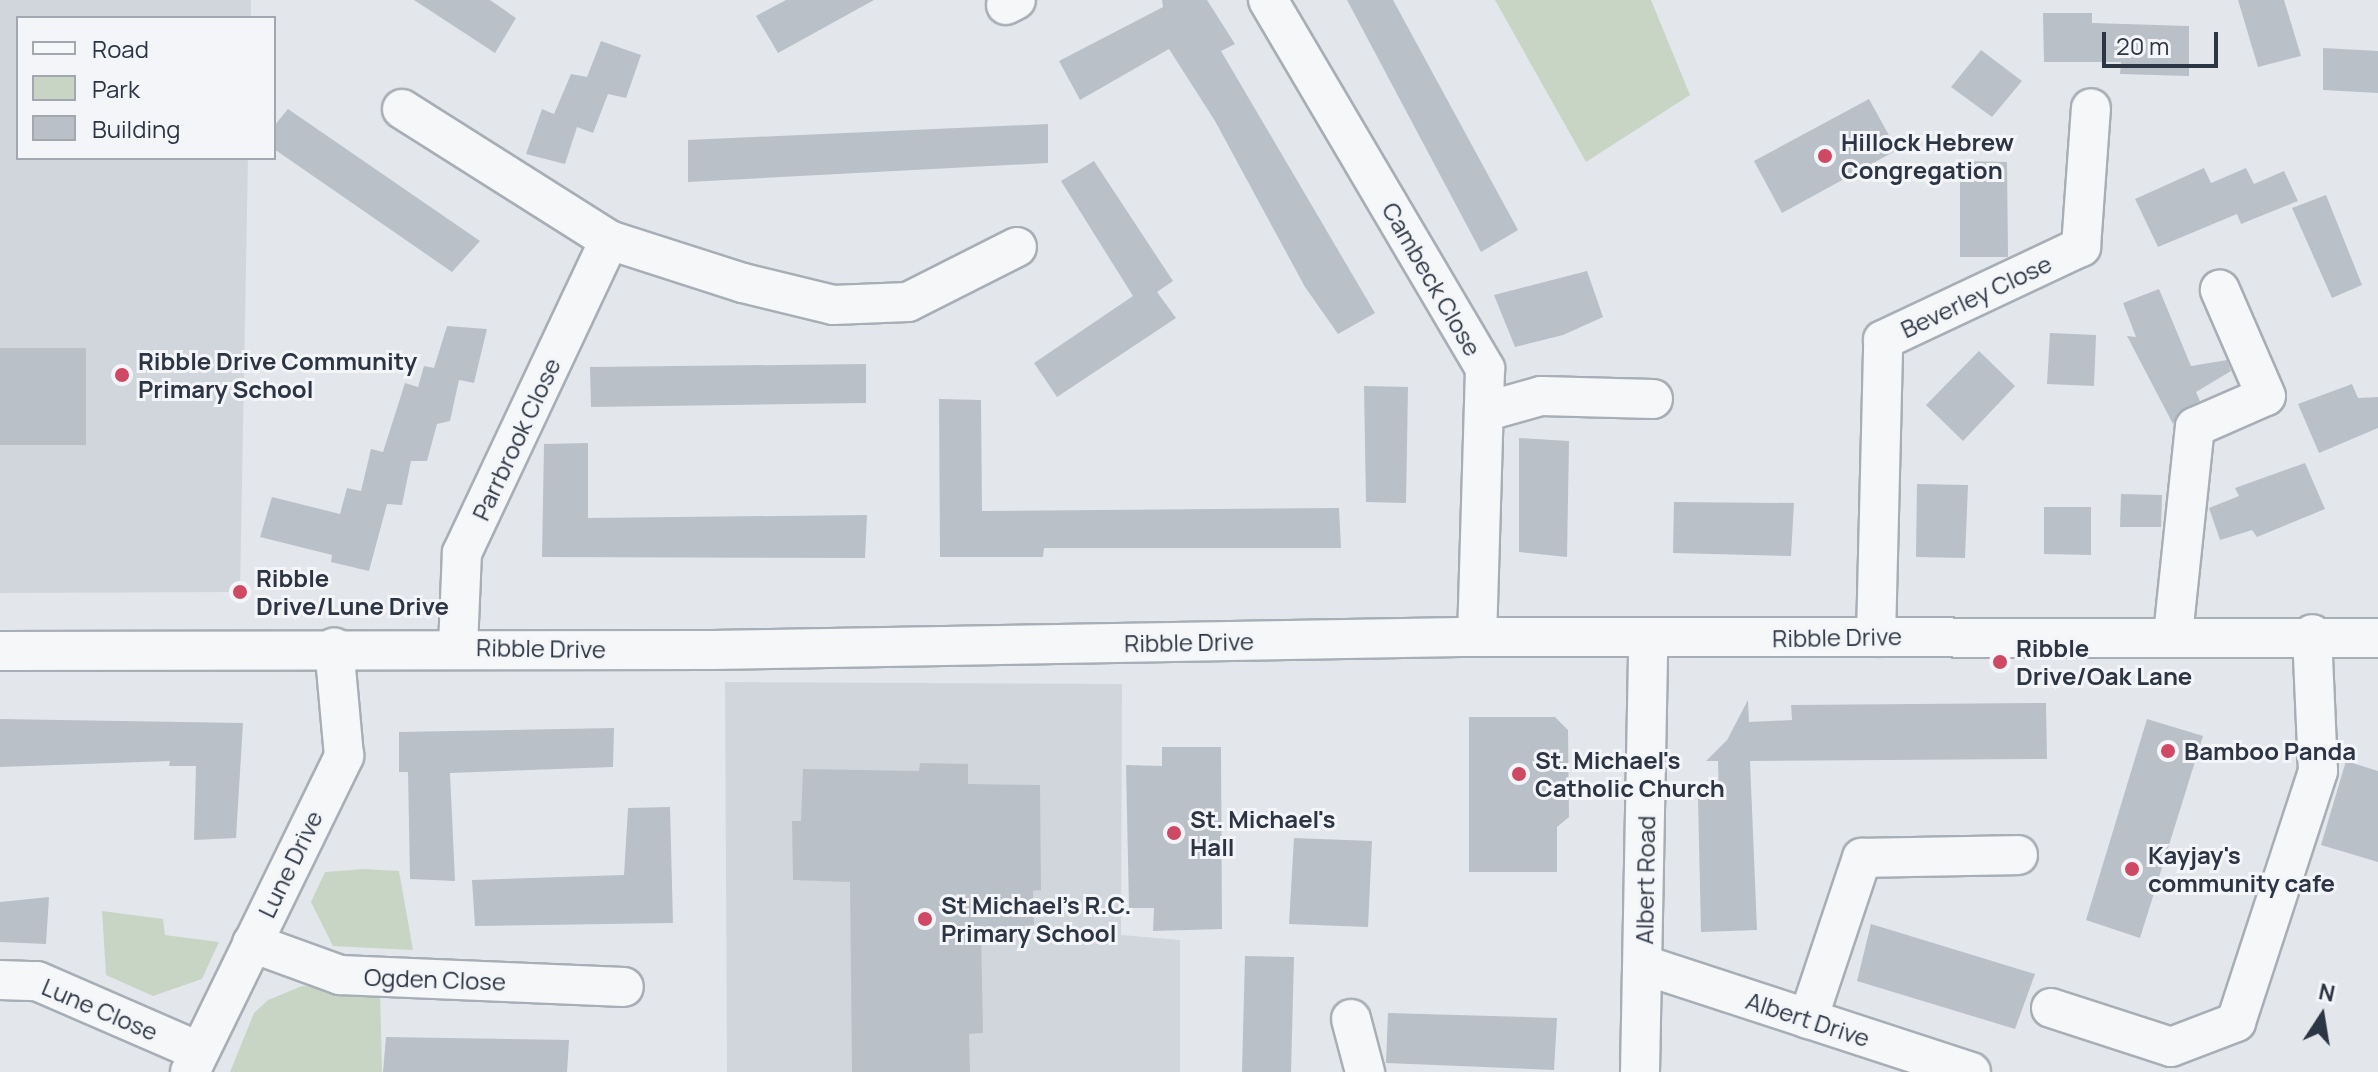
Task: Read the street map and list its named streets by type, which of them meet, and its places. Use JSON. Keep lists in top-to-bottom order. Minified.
{"streets":{"street":["Cambeck Close","Beverley Close","Parrbrook Close","Ribble Drive","Lune Drive","Albert Road","Ogden Close","Lune Close","Albert Drive"]},"crossings":[["Cambeck Close","Ribble Drive"],["Beverley Close","Ribble Drive"],["Parrbrook Close","Ribble Drive"],["Ribble Drive","Lune Drive"],["Ribble Drive","Albert Road"],["Lune Drive","Ogden Close"],["Lune Drive","Lune Close"],["Albert Road","Albert Drive"]],"places":["Hillock Hebrew Congregation","Ribble Drive Community Primary School","Ribble Drive/Lune Drive","Ribble Drive/Oak Lane","Bamboo Panda","St. Michael's Catholic Church","St. Michael's Hall","Kayjay's community cafe","St Michael's R.C. Primary School"],"legend":["Road","Park","Building"],"scale_bar":"20 m","north":"top"}
